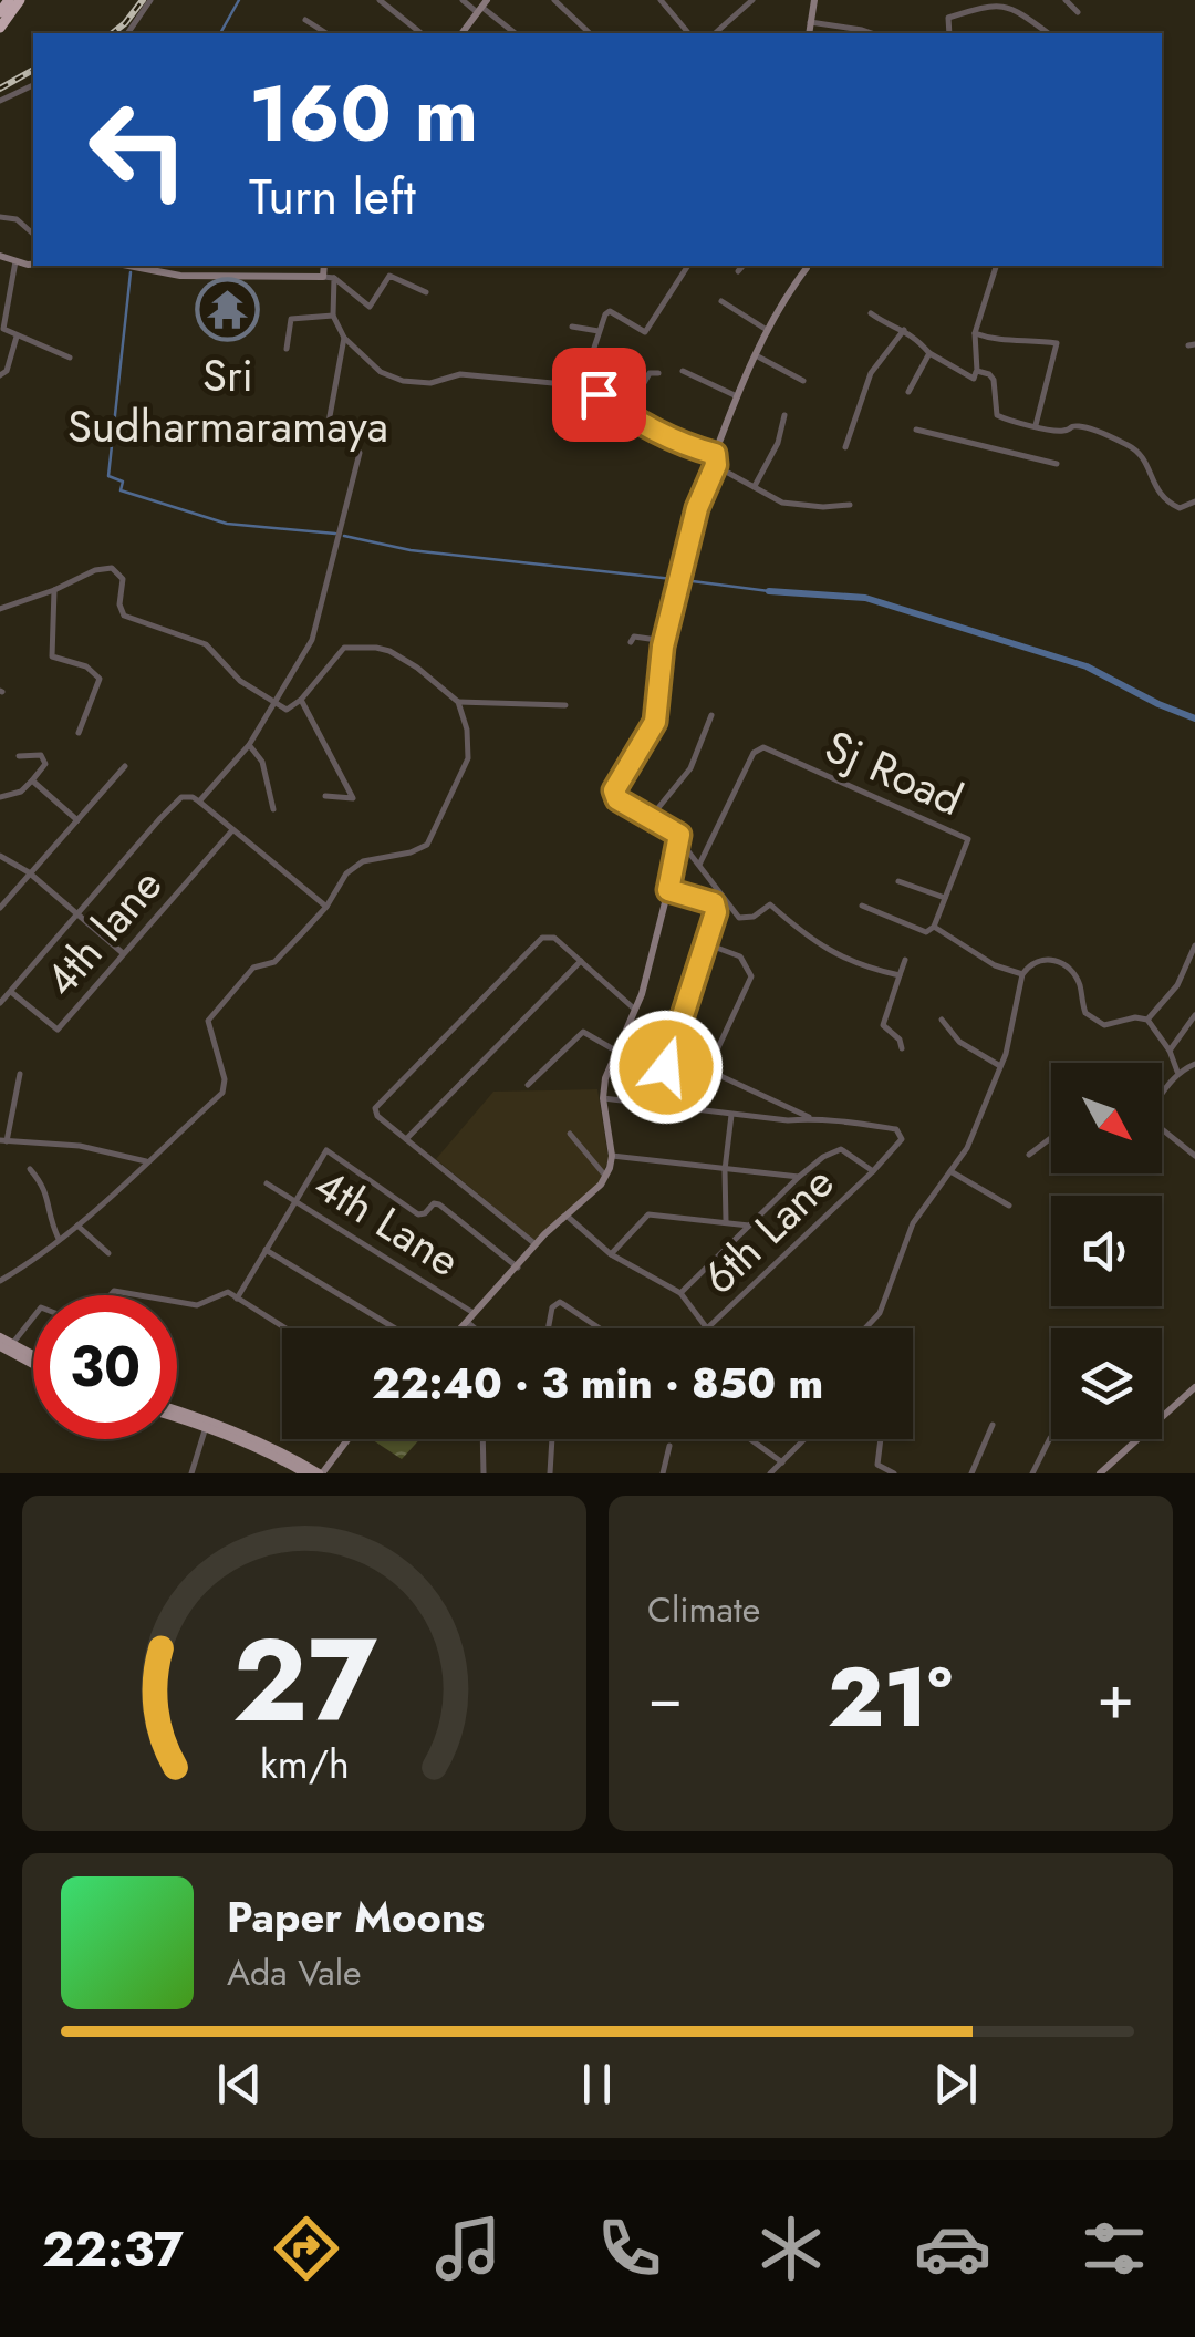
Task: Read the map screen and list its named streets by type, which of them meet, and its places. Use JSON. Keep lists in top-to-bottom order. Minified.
{"streets":{"street":["Sj Road","4th lane","4th Lane","6th Lane"]},"places":{"temple":["Sri Sudharmaramaya"]},"north":"bottom right","page":{"turn":["160 m","Turn left"],"limit":"30","trip":"22:40 · 3 min · 850 m","tile":"Climate","heat":["−","21°","+"],"song":["Paper Moons","Ada Vale"],"tabs":"22:37","gauge":["27","km/h"]}}
